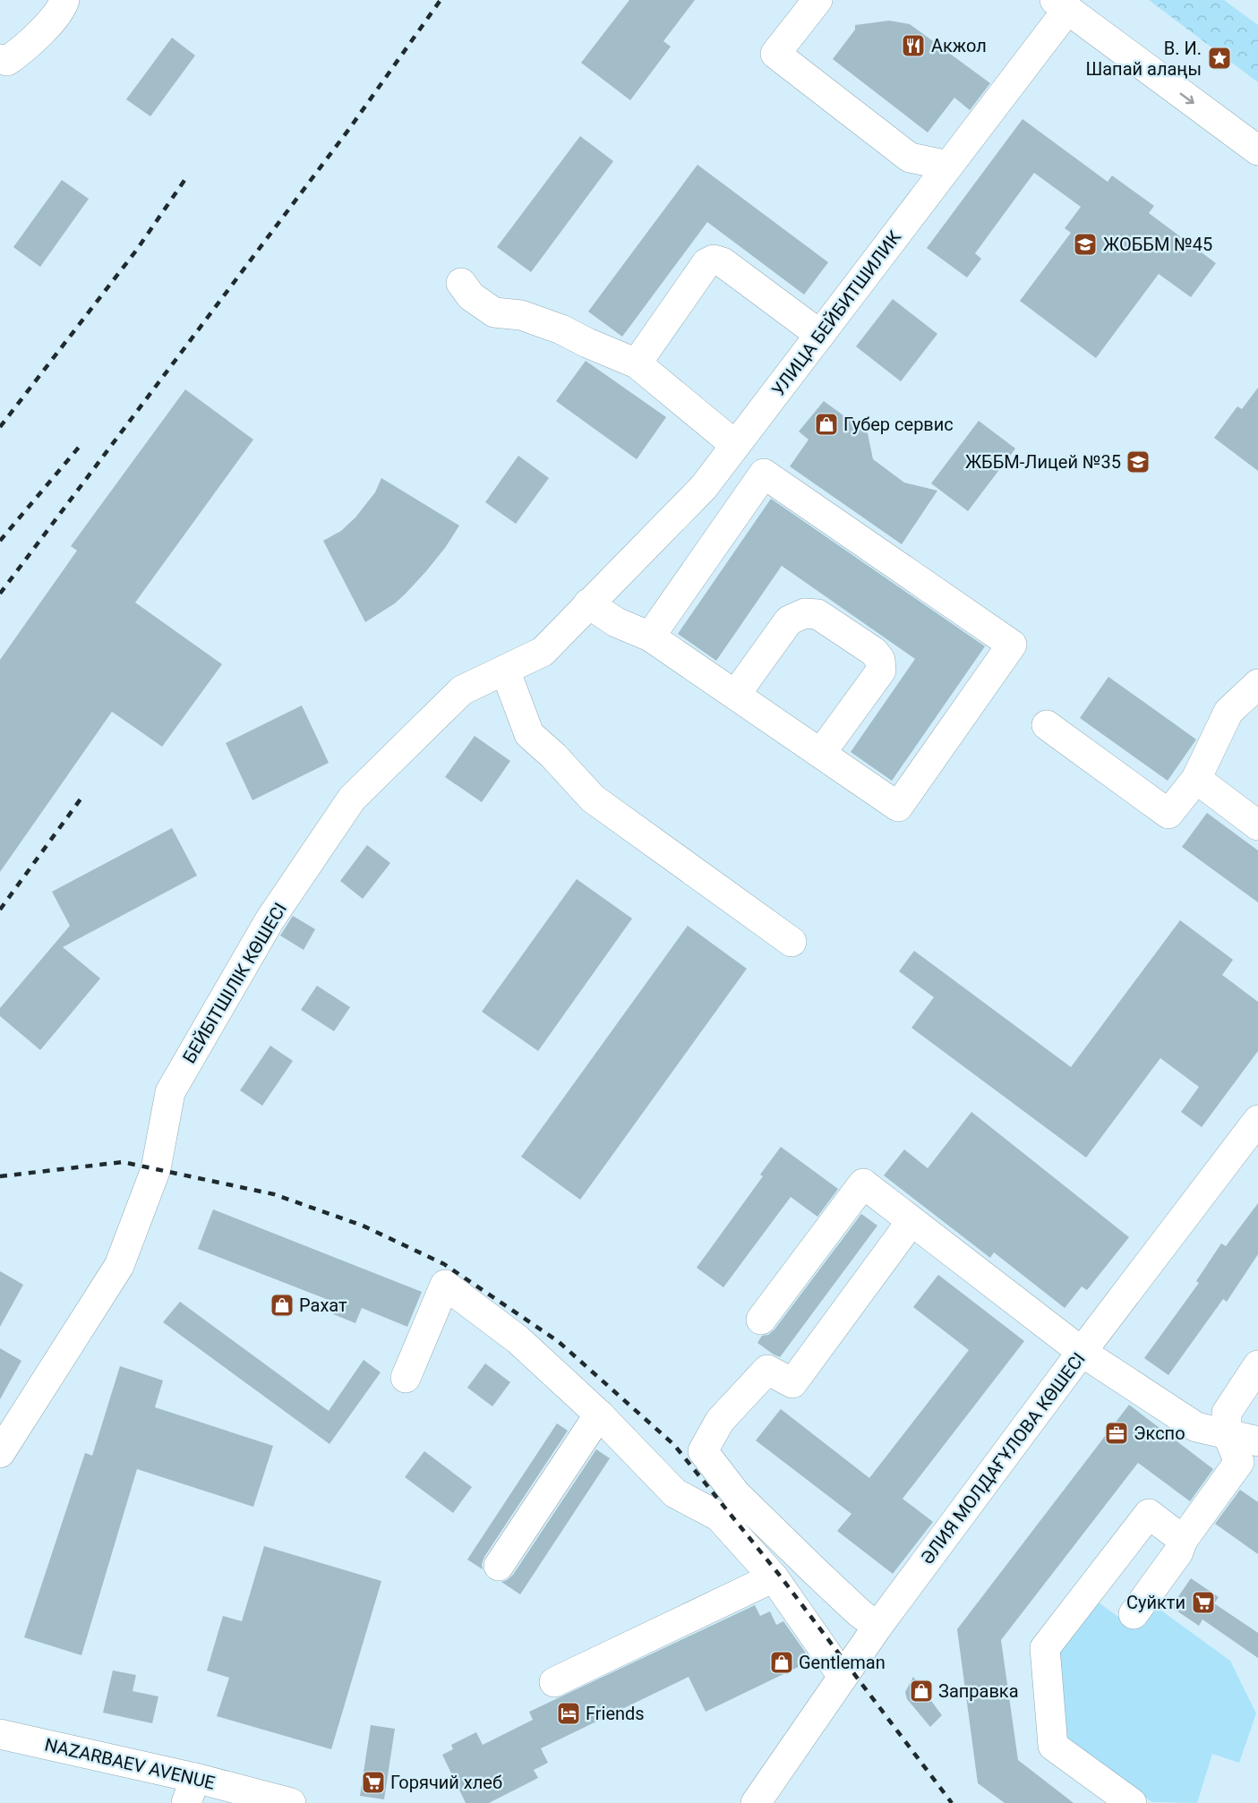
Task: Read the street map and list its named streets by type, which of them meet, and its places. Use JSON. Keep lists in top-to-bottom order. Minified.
{"streets":{"street":["УЛИЦА БЕЙБИТШИЛИК","БЕЙБІТШІЛІК КӨШЕСІ","ӘЛИЯ МОЛДАҒҰЛОВА КӨШЕСІ","NAZARBAEV AVENUE"]},"crossings":[["УЛИЦА БЕЙБИТШИЛИК","БЕЙБІТШІЛІК КӨШЕСІ"]],"places":{"restaurant":["Акжол"],"place":["В. И. Шапай алаңы"],"school or university":["ЖОББМ №45","ЖББМ-Лицей №35"],"shop":["Губер сервис","Рахат","Gentleman","Заправка"],"office":["Экспо"],"supermarket":["Суйкти","Горячий хлеб"],"hotel":["Friends"]}}
